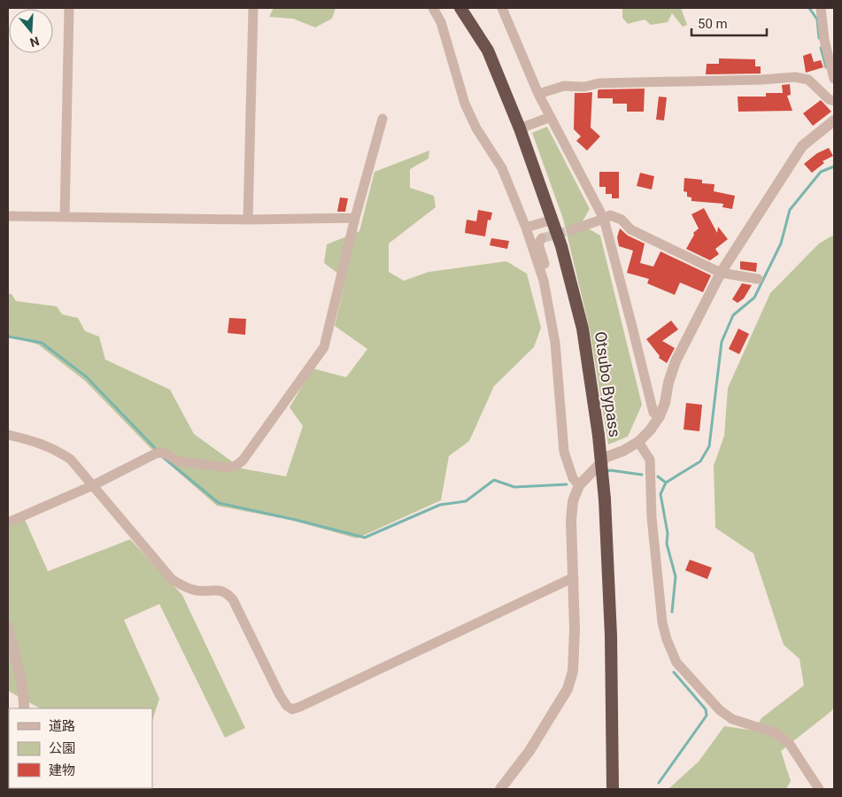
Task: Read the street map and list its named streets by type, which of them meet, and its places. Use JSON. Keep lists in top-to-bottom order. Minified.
{"streets":{"highway":["Otsubo Bypass"]},"legend":["道路","公園","建物"],"scale_bar":"50 m","north":"bottom"}
